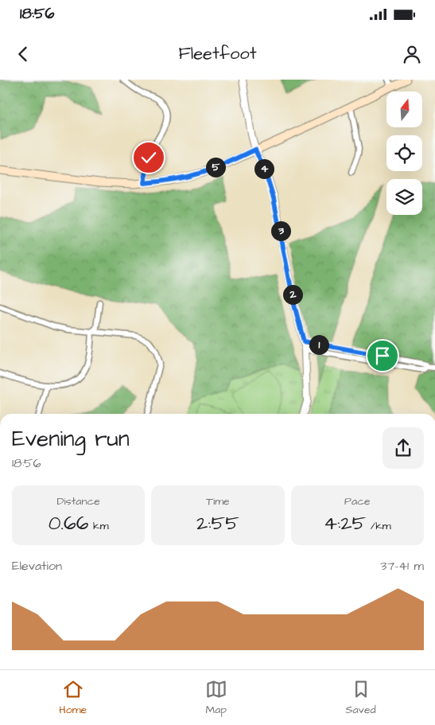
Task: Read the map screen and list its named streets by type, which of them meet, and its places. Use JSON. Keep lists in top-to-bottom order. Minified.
{"north":"top","page":{"status":"18:56","header":"Fleetfoot","pins":["5","4","3","2","1"],"heading":["Evening run","18:56"],"stats":[["Distance","0.66 km"],["Time","2:55"],["Pace","4:25 /km"]],"chart":["Elevation","37–41 m"],"tabs":["Home","Map","Saved"]}}
